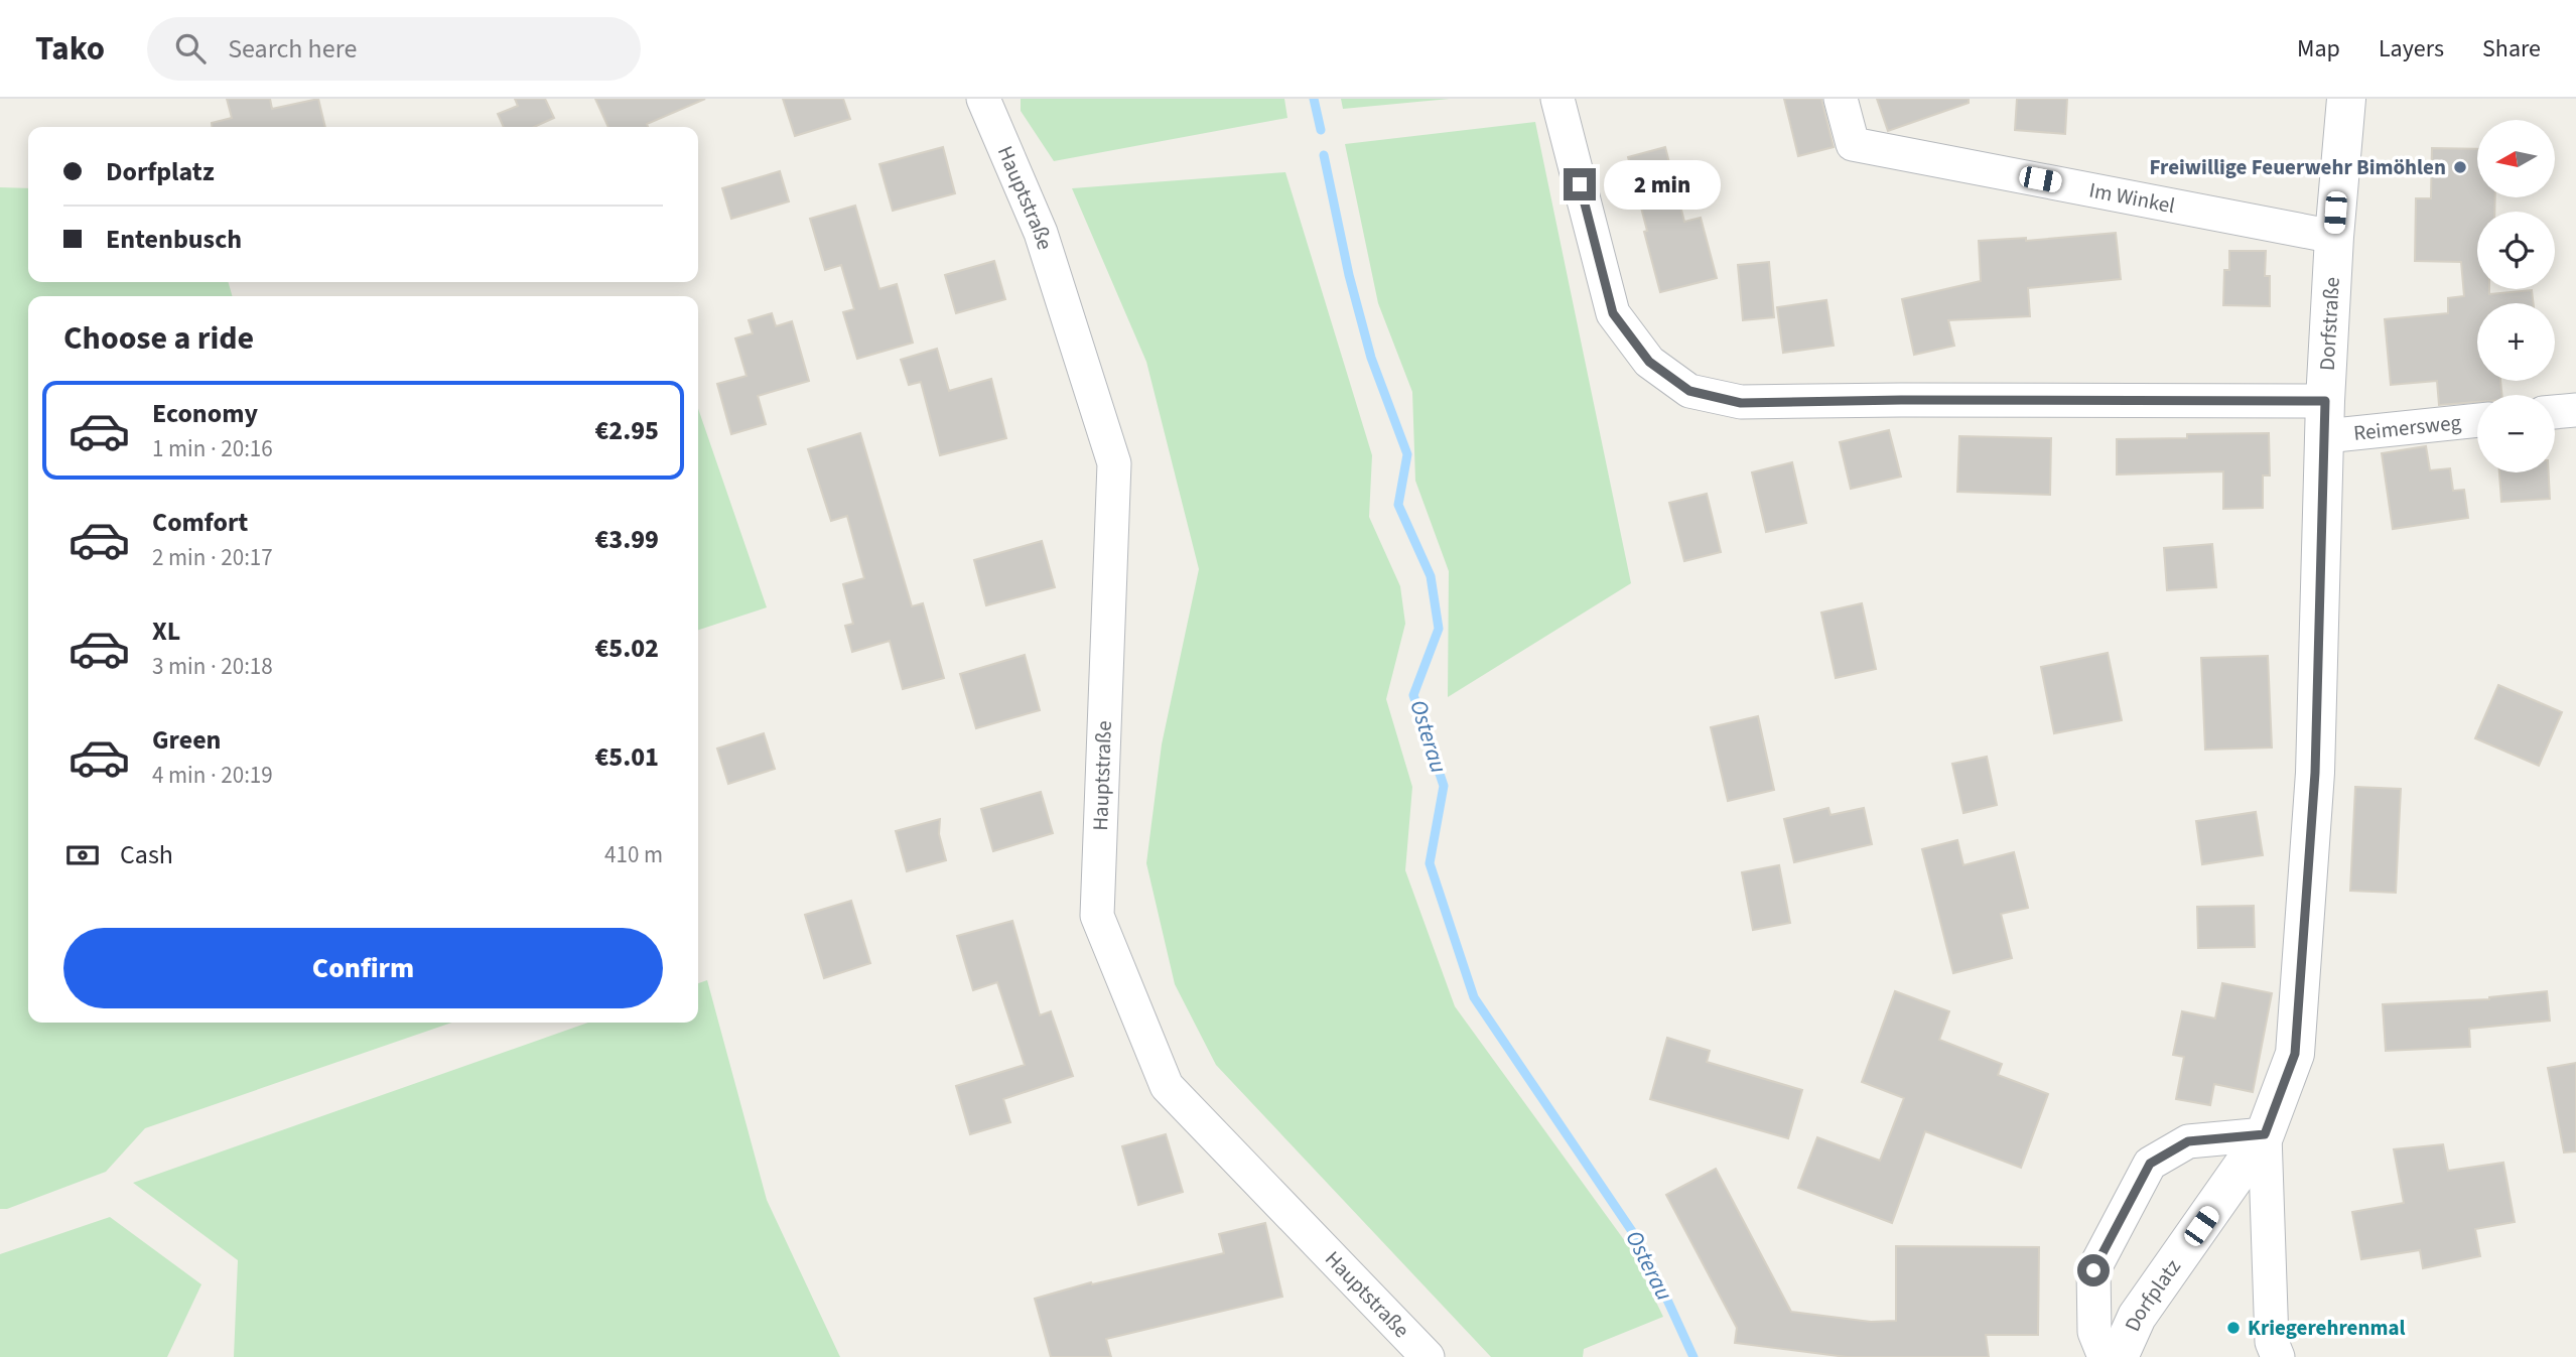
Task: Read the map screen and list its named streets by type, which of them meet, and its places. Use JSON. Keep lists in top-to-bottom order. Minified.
{"streets":{"street":["Im Winkel","Hauptstraße","Dorfstraße","Reimersweg","Dorfplatz"]},"crossings":[["Im Winkel","Dorfstraße"],["Dorfstraße","Reimersweg"],["Dorfstraße","Dorfplatz"]],"water":["Osterau"],"places":["Freiwillige Feuerwehr Bimöhlen","Kriegerehrenmal"],"north":"left","page":{"header":"Tako","search":"Search here","nav":["Map","Layers","Share"],"map_buttons":["+","−"],"banner":["Dorfplatz","Entenbusch"],"bubble":"2 min","heading":"Choose a ride","list":[{"name":"Economy","note":"1 min · 20:16","value":"€2.95"},{"name":"Comfort","note":"2 min · 20:17","value":"€3.99"},{"name":"XL","note":"3 min · 20:18","value":"€5.02"},{"name":"Green","note":"4 min · 20:19","value":"€5.01"}],"pay":["Cash","410 m"],"buttons":"Confirm"}}
